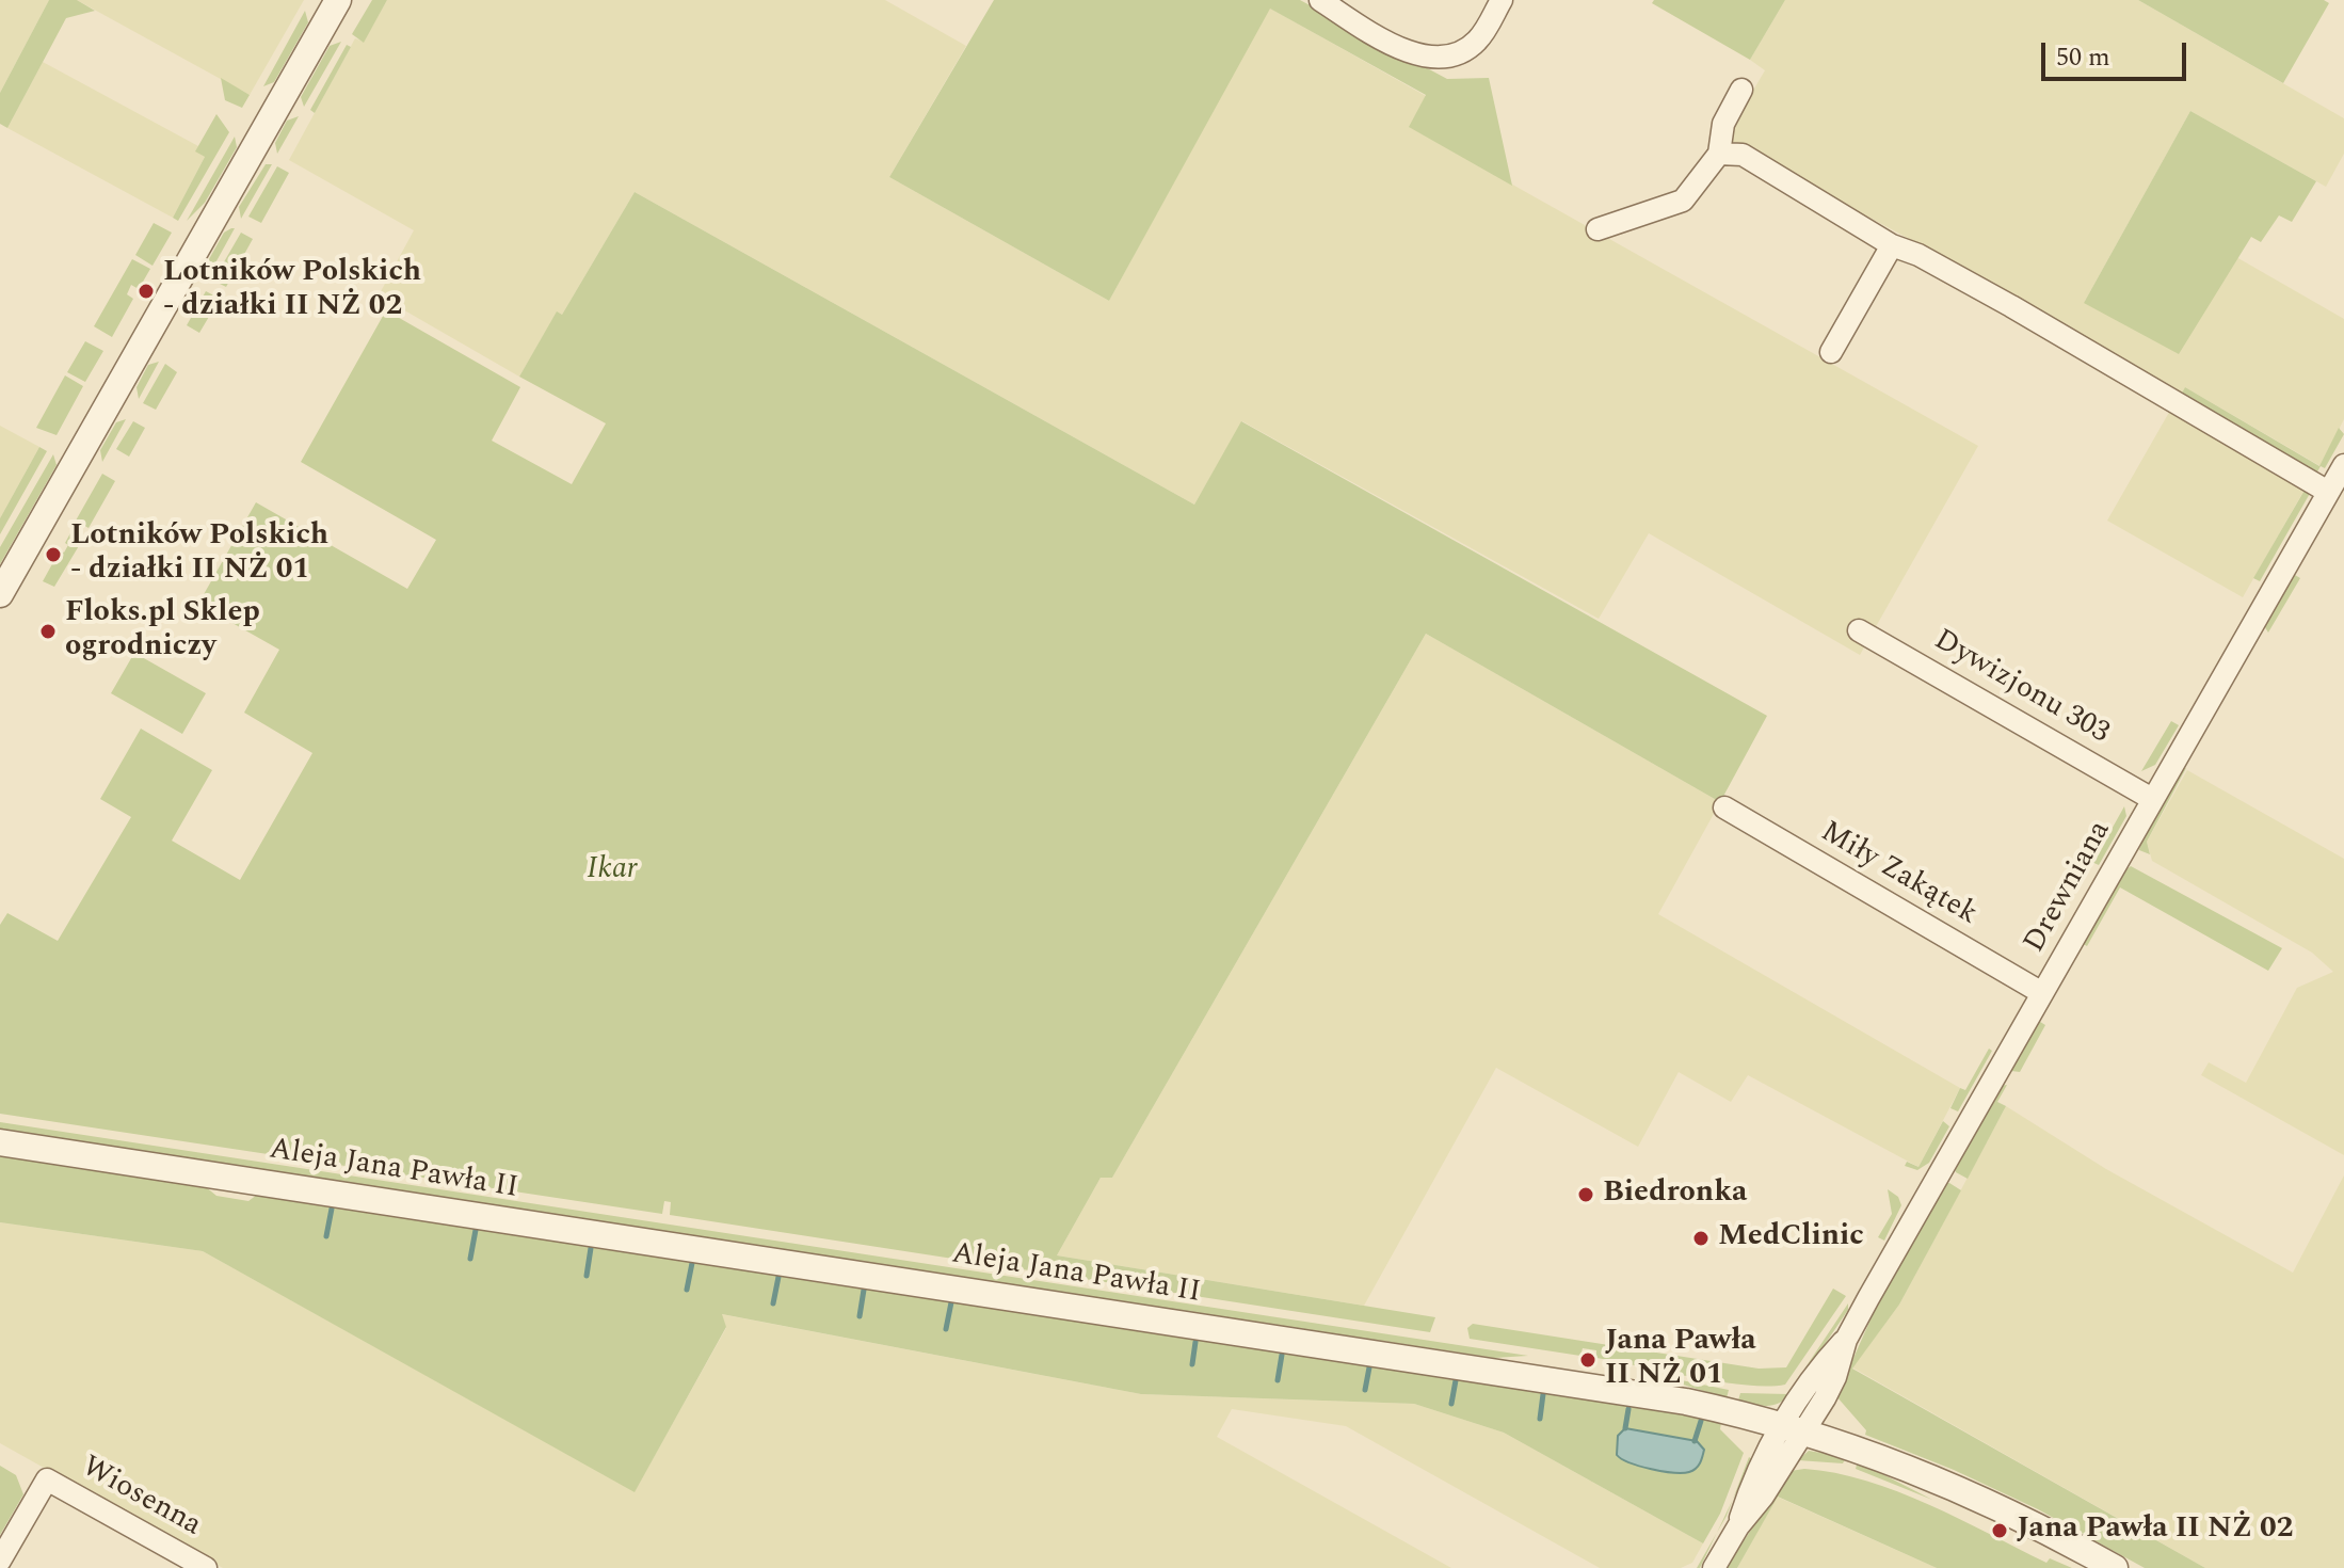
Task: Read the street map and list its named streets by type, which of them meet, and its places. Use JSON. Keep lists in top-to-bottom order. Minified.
{"streets":{"street":["Dywizjonu 303","Miły Zakątek","Drewniana","Aleja Jana Pawła II","Wiosenna"]},"crossings":[["Dywizjonu 303","Drewniana"],["Miły Zakątek","Drewniana"],["Drewniana","Aleja Jana Pawła II"]],"parks":["Ikar"],"places":["Lotników Polskich - działki II NŻ 02","Lotników Polskich - działki II NŻ 01","Floks.pl Sklep ogrodniczy","Biedronka","MedClinic","Jana Pawła II NŻ 01","Jana Pawła II NŻ 02"],"scale_bar":"50 m"}
